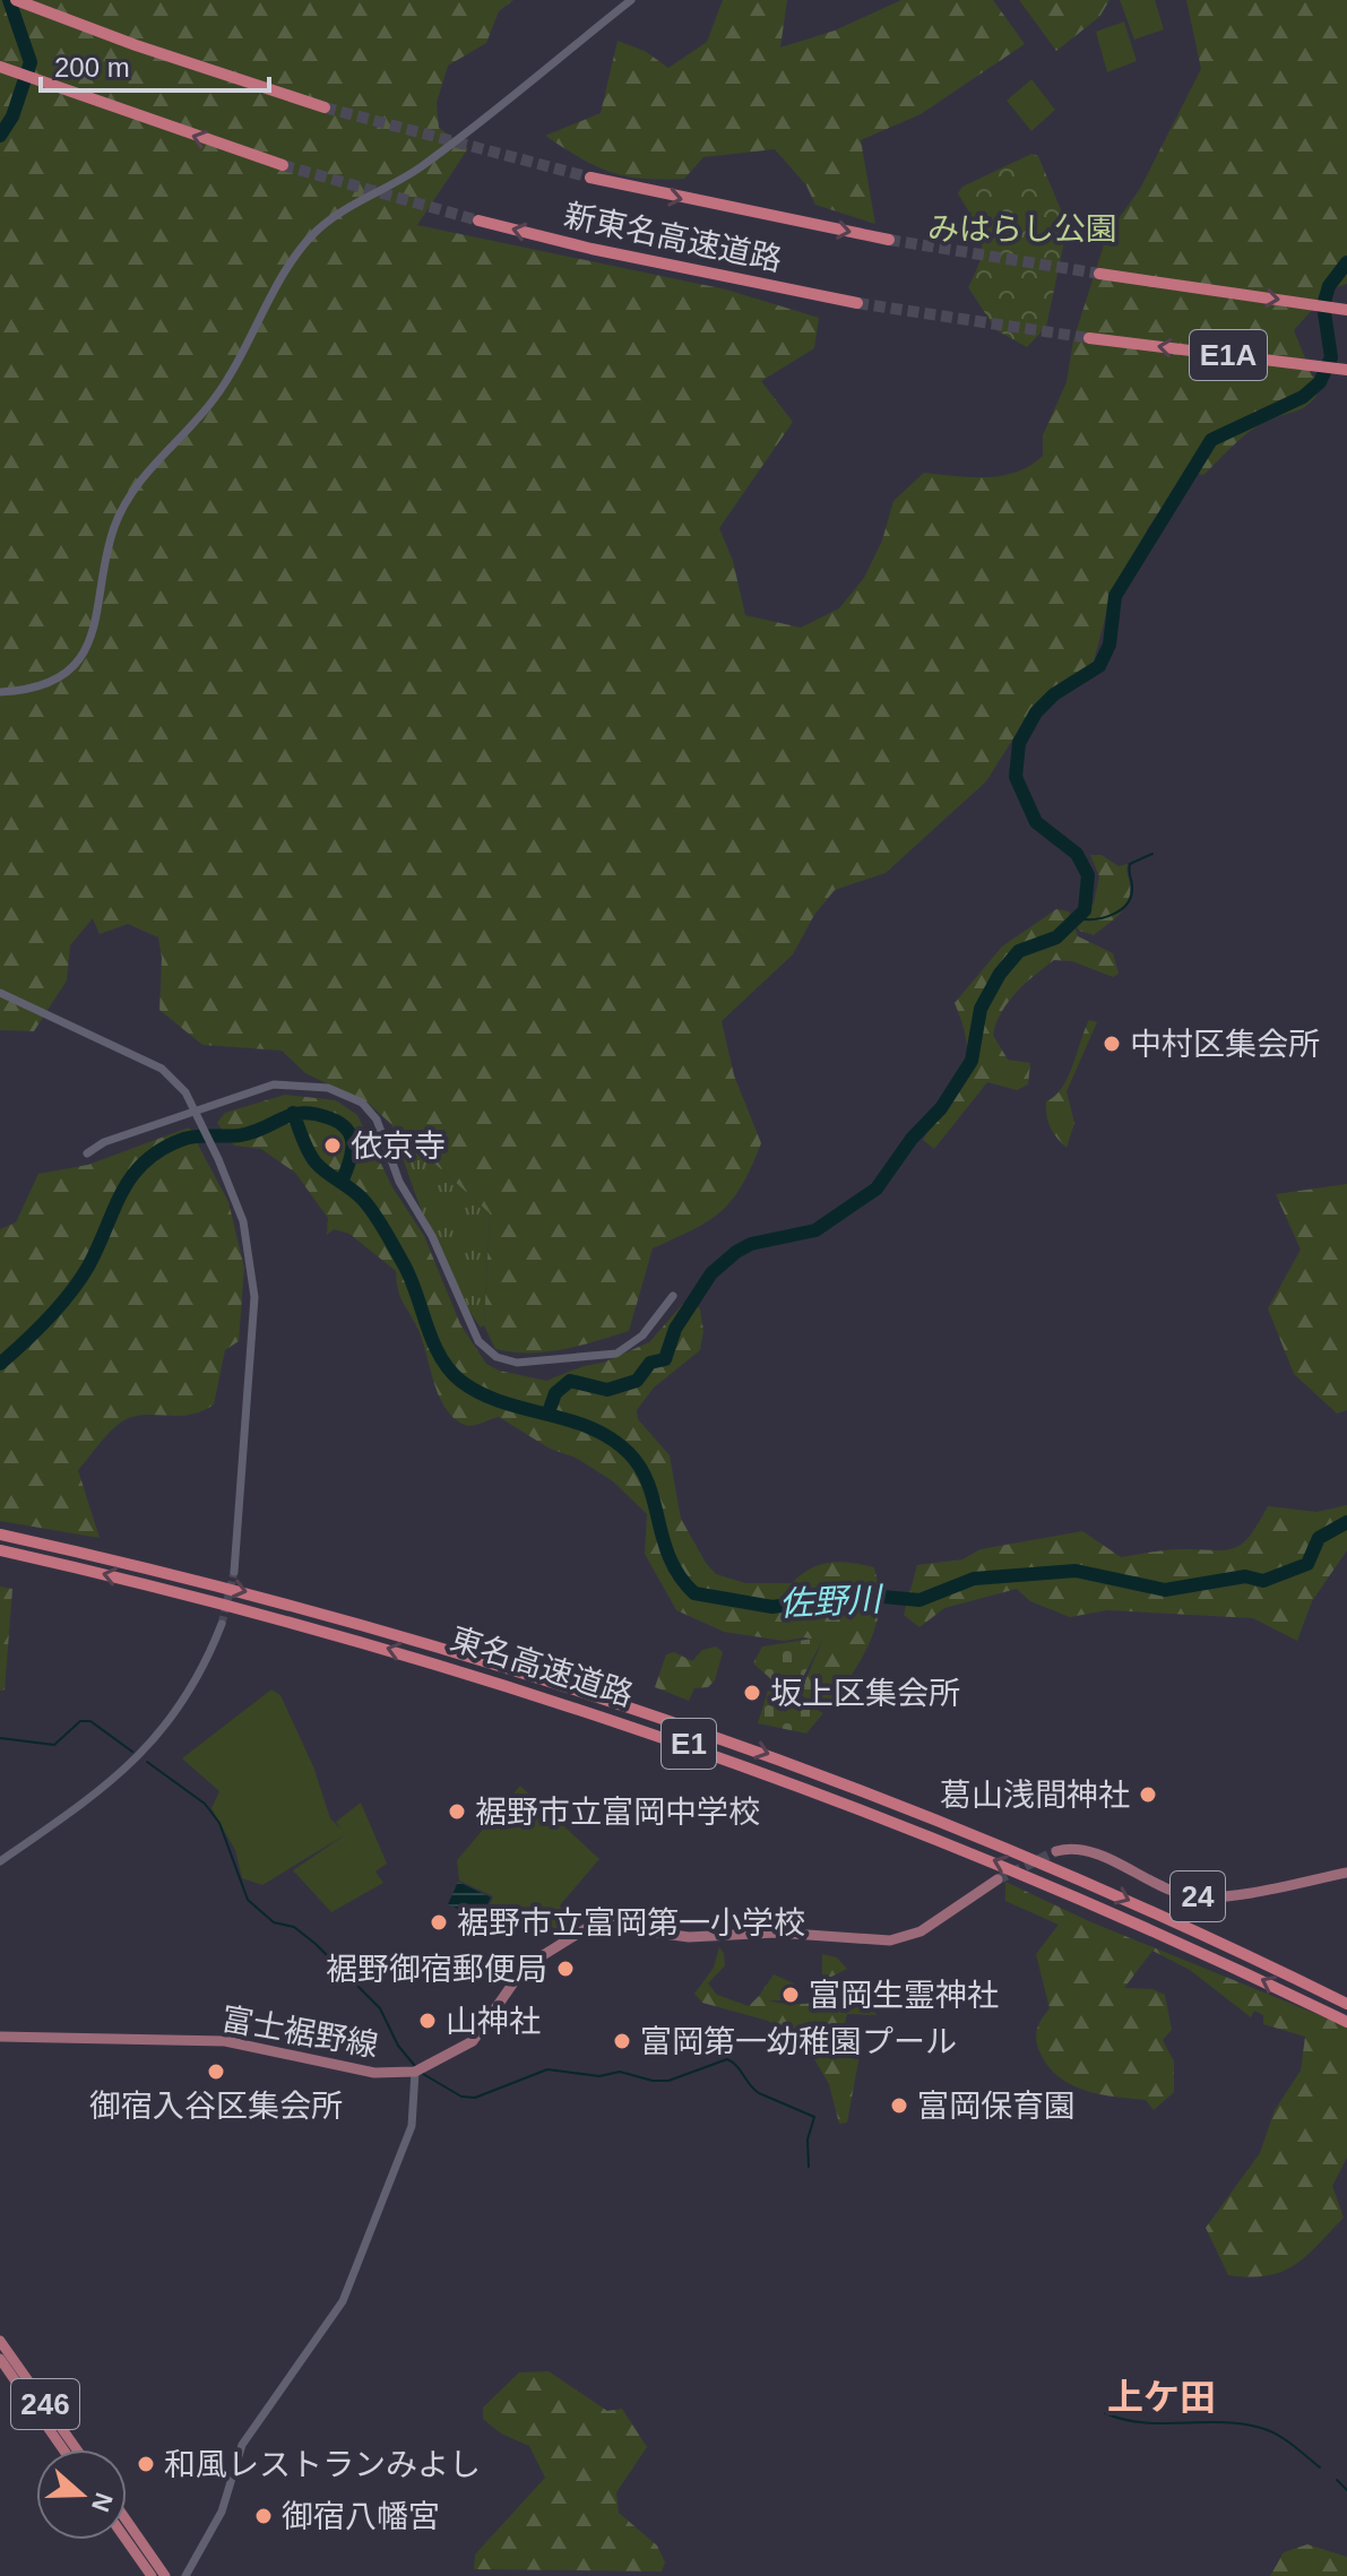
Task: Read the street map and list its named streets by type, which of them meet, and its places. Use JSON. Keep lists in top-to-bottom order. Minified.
{"streets":{"highway":["新東名高速道路","E1A","東名高速道路","E1","246"],"main road":["24","富士裾野線"]},"districts":["上ケ田"],"water":["佐野川"],"parks":["みはらし公園"],"places":["中村区集会所","依京寺","坂上区集会所","葛山浅間神社","裾野市立富岡中学校","裾野市立富岡第一小学校","裾野御宿郵便局","富岡生霊神社","山神社","富岡第一幼稚園プール","御宿入谷区集会所","富岡保育園","和風レストランみよし","御宿八幡宮"],"scale_bar":"200 m","north":"right"}
